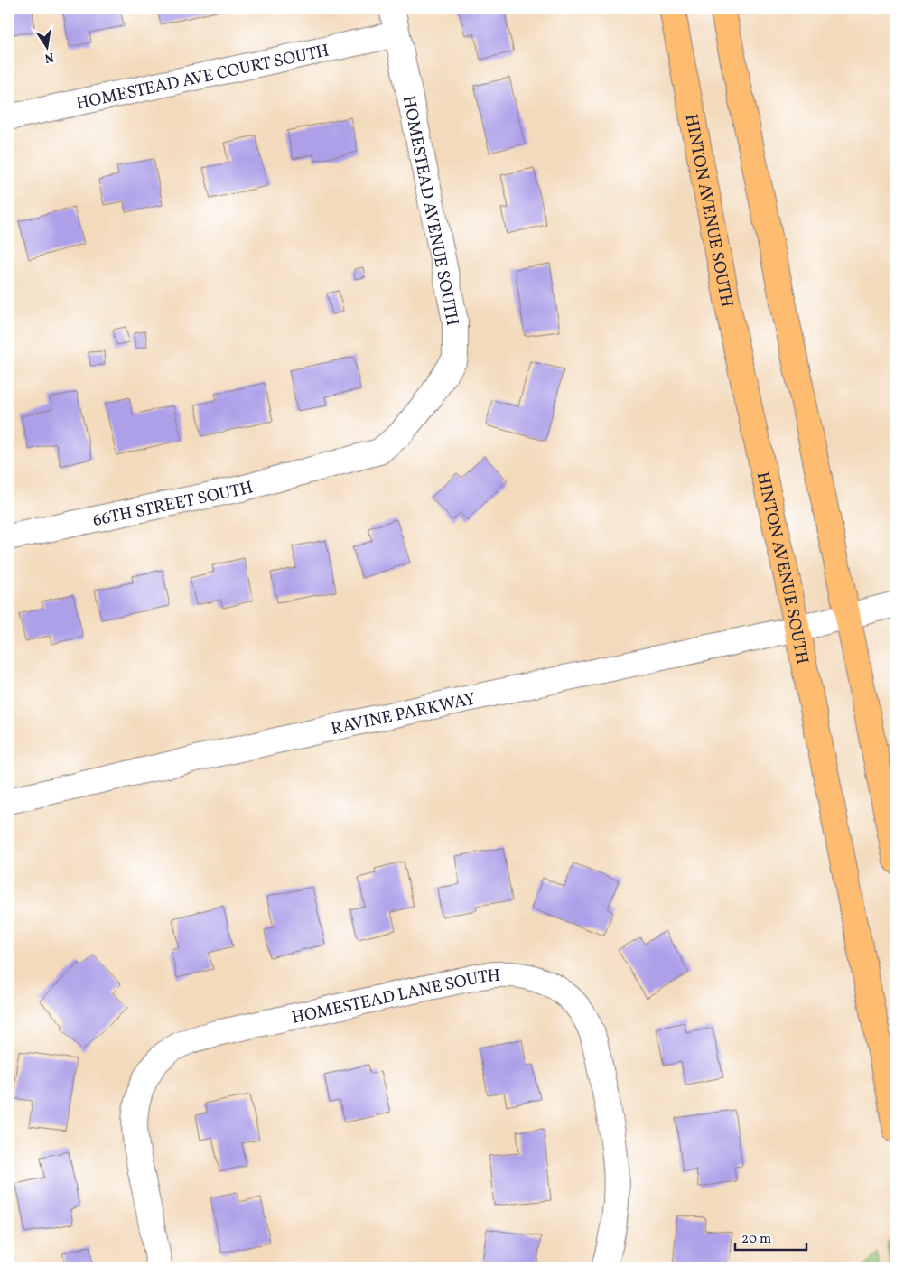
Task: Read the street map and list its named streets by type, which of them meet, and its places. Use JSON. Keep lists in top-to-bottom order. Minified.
{"streets":{"main road":["HINTON AVENUE SOUTH"],"street":["HOMESTEAD AVE COURT SOUTH","HOMESTEAD AVENUE SOUTH","66TH STREET SOUTH","RAVINE PARKWAY","HOMESTEAD LANE SOUTH"]},"crossings":[["HOMESTEAD AVE COURT SOUTH","HOMESTEAD AVENUE SOUTH"],["HOMESTEAD AVENUE SOUTH","66TH STREET SOUTH"],["HINTON AVENUE SOUTH","RAVINE PARKWAY"]],"scale_bar":"20 m","north":"bottom"}
